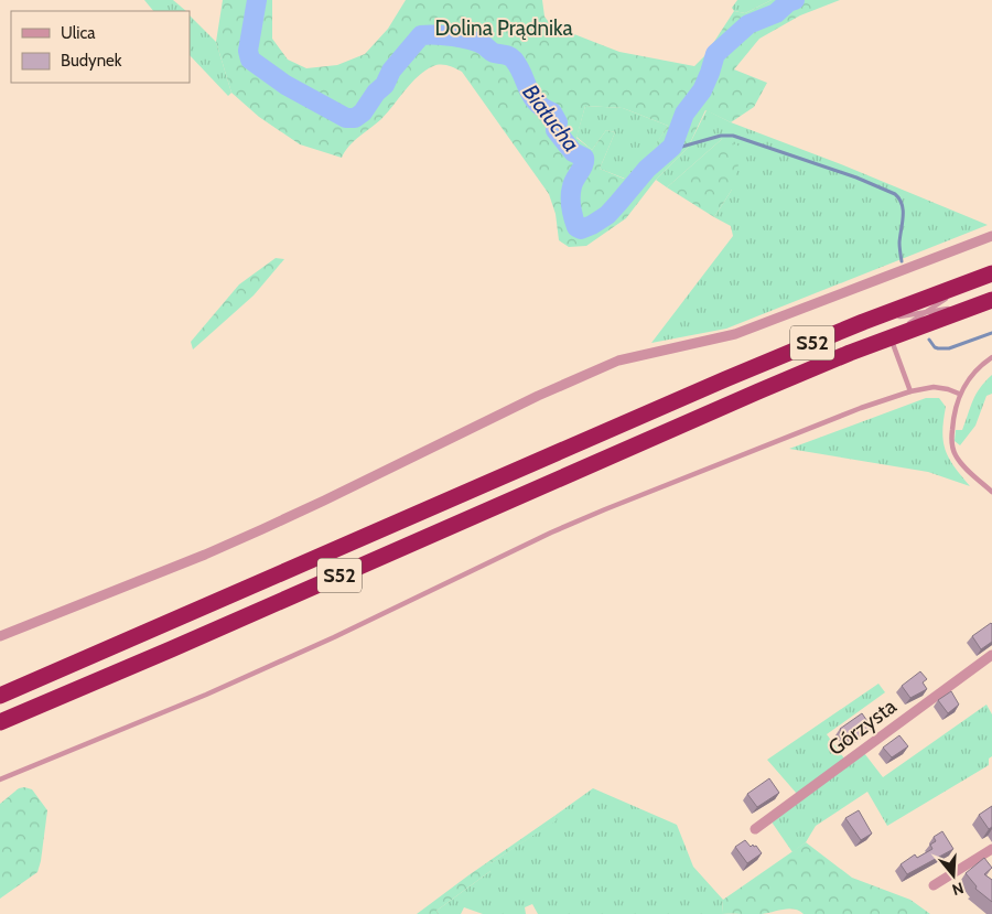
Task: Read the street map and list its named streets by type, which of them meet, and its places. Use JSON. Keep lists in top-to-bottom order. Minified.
{"streets":{"highway":["S52"],"street":["Górzysta"]},"water":["Białucha"],"parks":["Dolina Prądnika"],"legend":["Ulica","Budynek"],"north":"bottom"}
